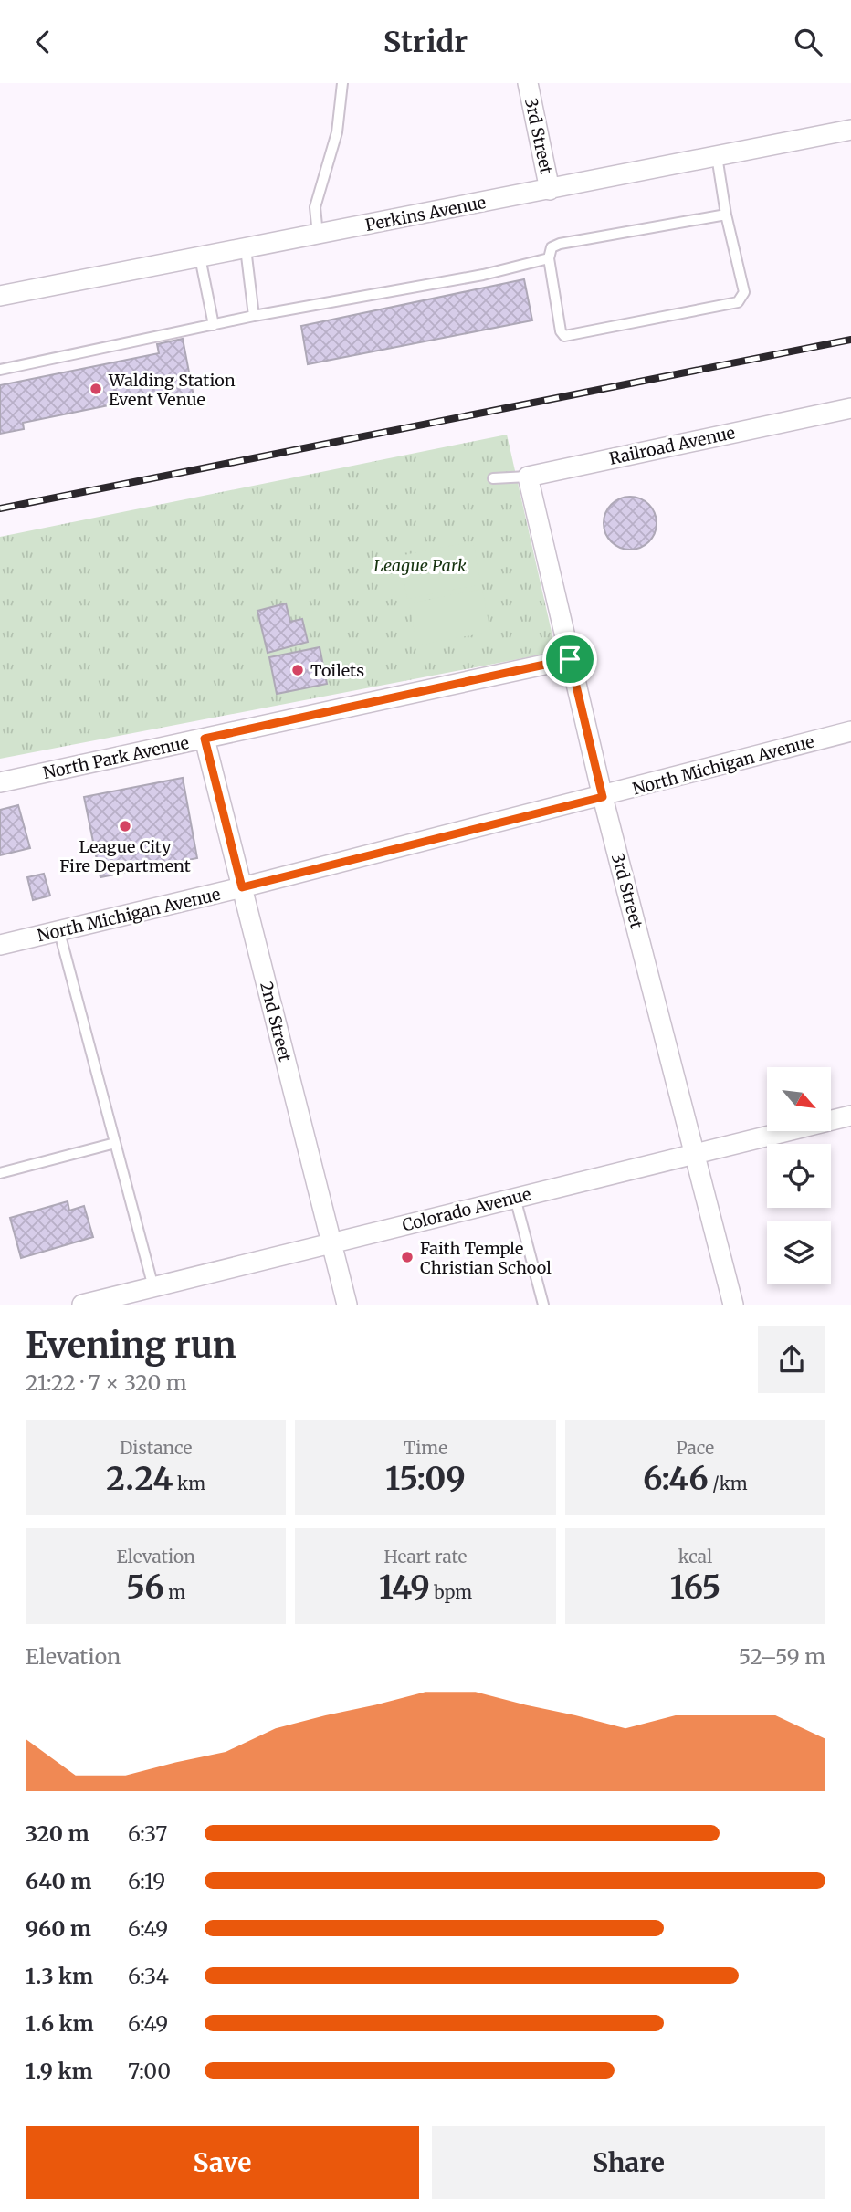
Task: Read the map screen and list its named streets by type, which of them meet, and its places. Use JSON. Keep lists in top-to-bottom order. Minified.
{"streets":{"street":["3rd Street","Perkins Avenue","Railroad Avenue","North Park Avenue","North Michigan Avenue","2nd Street","Colorado Avenue"]},"crossings":[["3rd Street","Perkins Avenue"],["3rd Street","Railroad Avenue"],["3rd Street","North Park Avenue"],["3rd Street","North Michigan Avenue"],["3rd Street","Colorado Avenue"],["North Park Avenue","2nd Street"],["North Michigan Avenue","2nd Street"],["2nd Street","Colorado Avenue"]],"parks":["League Park"],"places":["Walding Station Event Venue","Toilets","League City Fire Department","Faith Temple Christian School"],"north":"bottom right","page":{"header":"Stridr","heading":["Evening run","21:22 · 7 × 320 m"],"stats":[["Distance","2.24 km"],["Time","15:09"],["Pace","6:46 /km"],["Elevation","56 m"],["Heart rate","149 bpm"],["kcal","165"]],"chart":["Elevation","52–59 m"],"list":[{"name":"320 m","note":"6:37"},{"name":"640 m","note":"6:19"},{"name":"960 m","note":"6:49"},{"name":"1.3 km","note":"6:34"},{"name":"1.6 km","note":"6:49"},{"name":"1.9 km","note":"7:00"}],"buttons":["Save","Share"]}}
